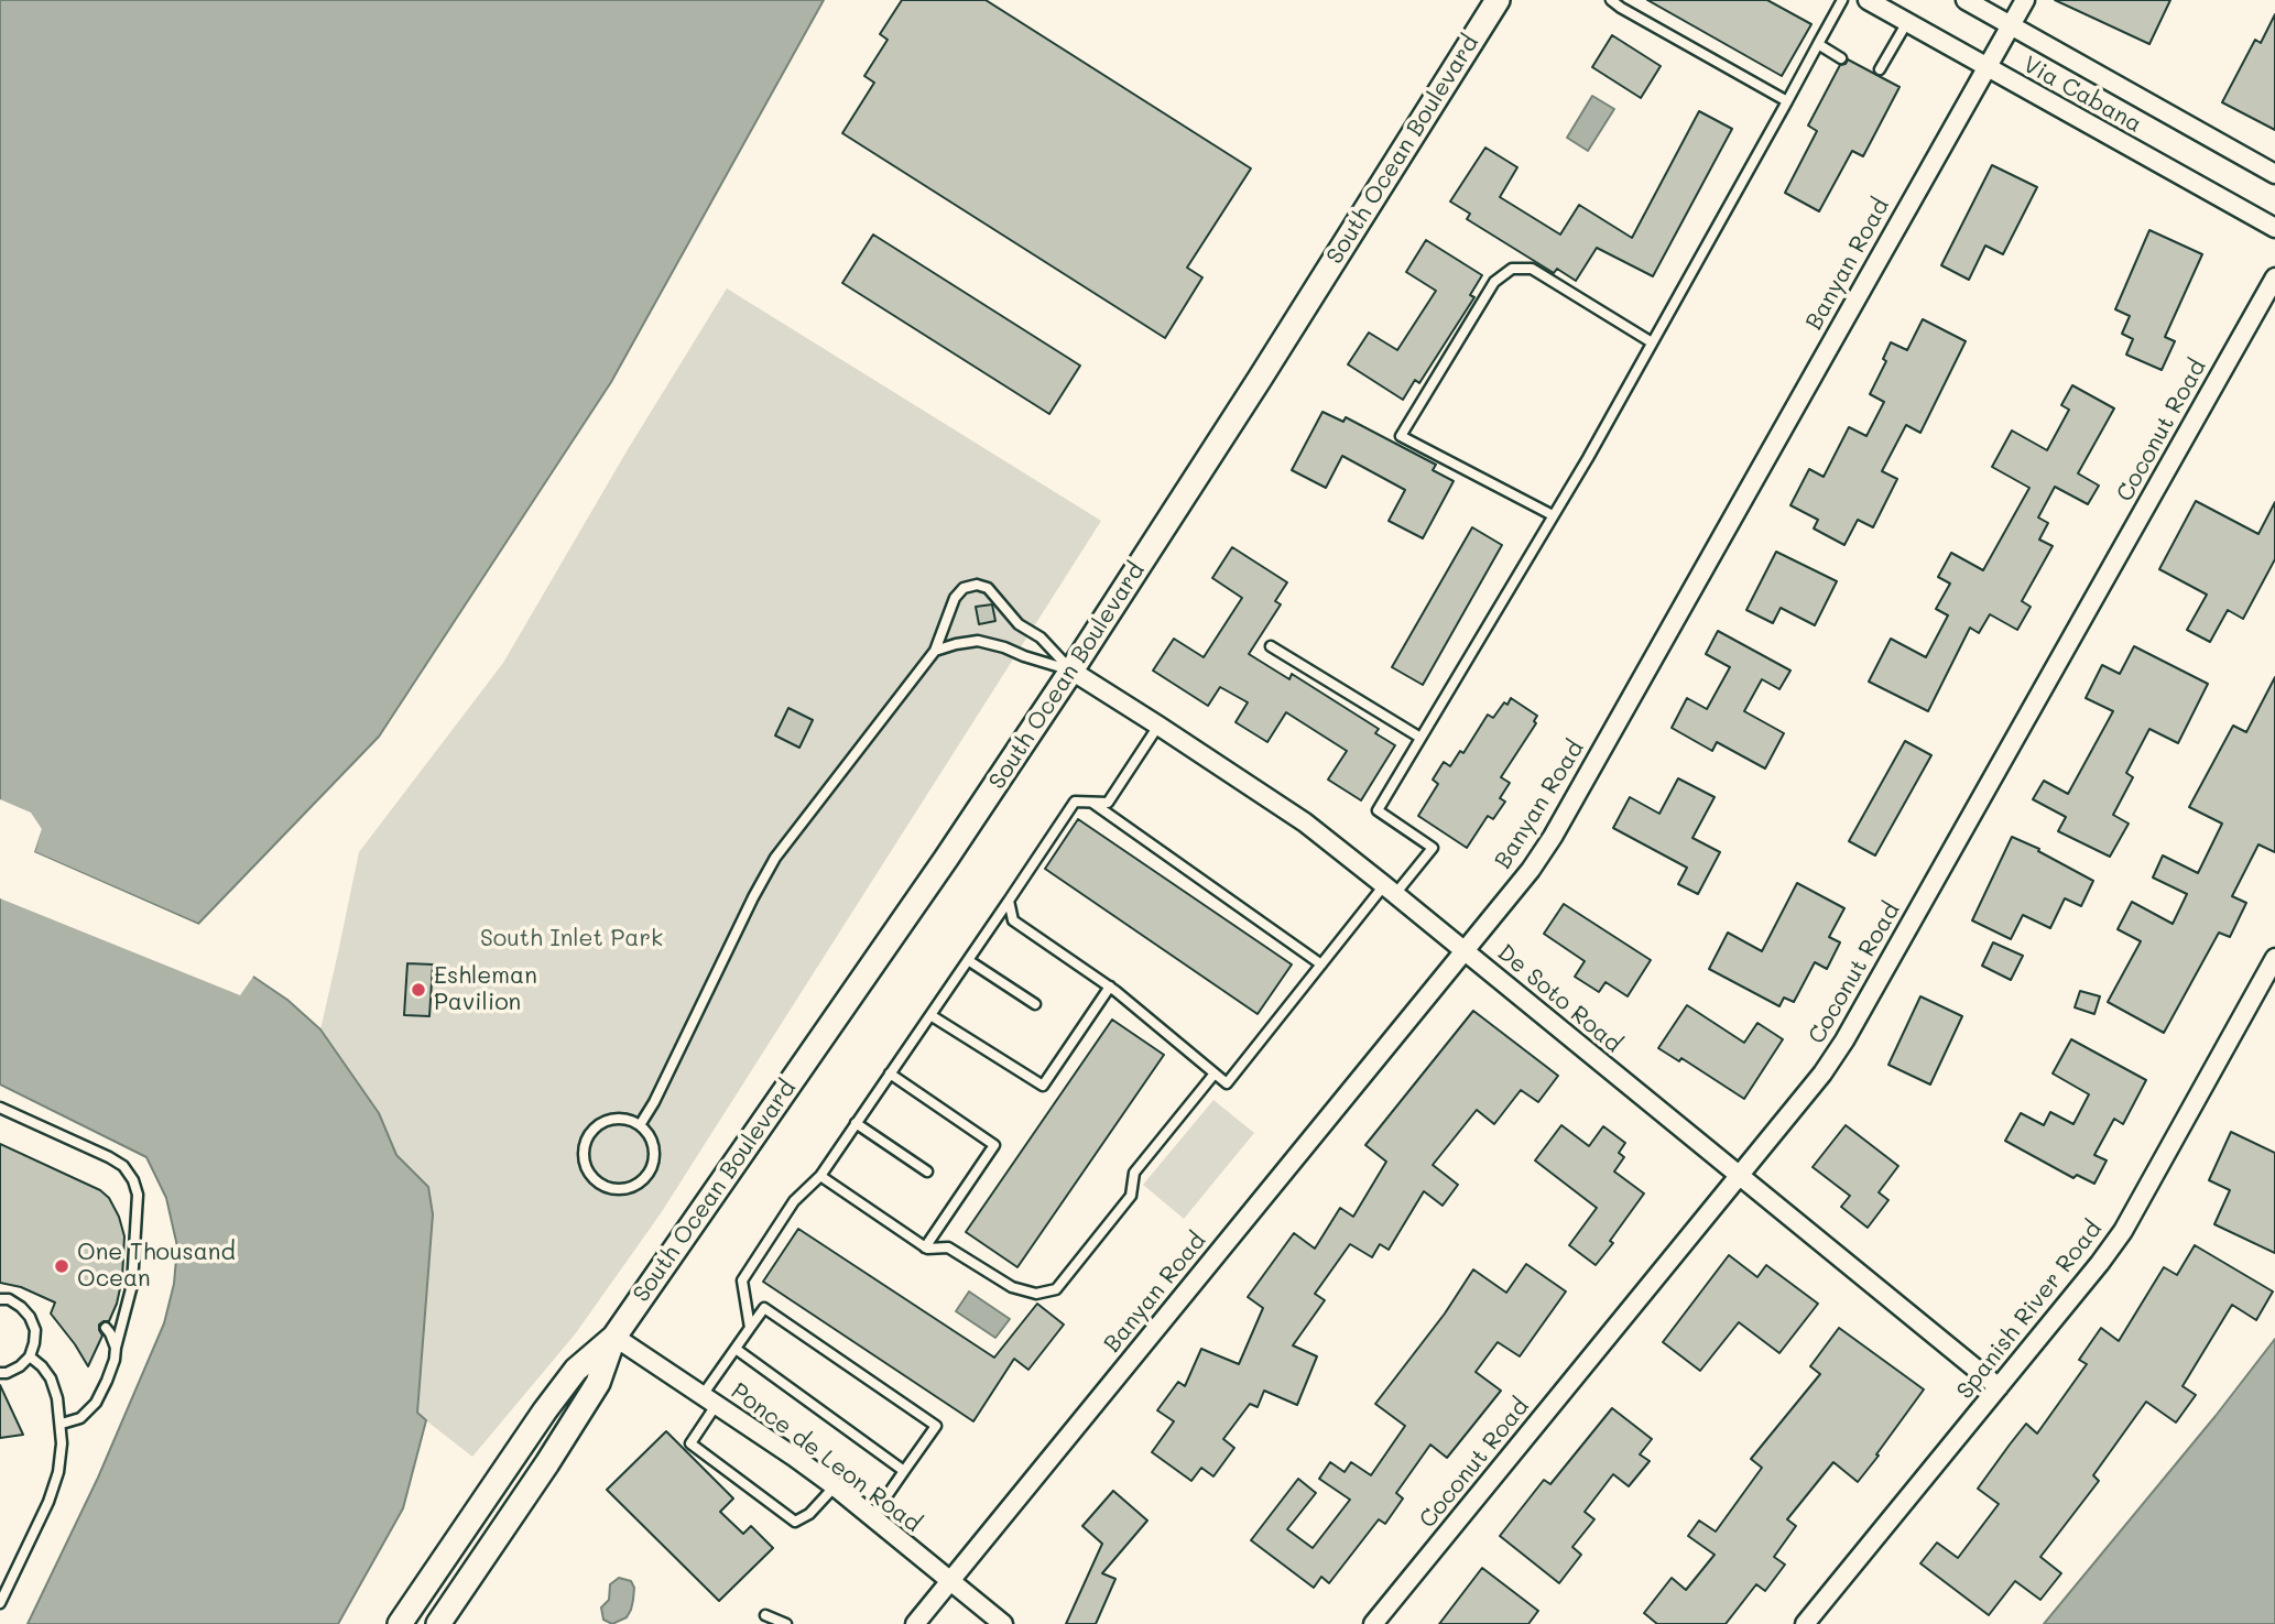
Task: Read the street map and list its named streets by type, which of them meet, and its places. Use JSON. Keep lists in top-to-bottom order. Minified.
{"streets":{"main road":["South Ocean Boulevard"],"street":["Via Cabana","Banyan Road","Coconut Road","De Soto Road","Spanish River Road","Ponce de Leon Road"]},"crossings":[["Via Cabana","Banyan Road"],["South Ocean Boulevard","De Soto Road"],["South Ocean Boulevard","Ponce de Leon Road"],["Banyan Road","De Soto Road"],["Banyan Road","Ponce de Leon Road"],["Coconut Road","De Soto Road"],["De Soto Road","Spanish River Road"]],"parks":["South Inlet Park"],"places":["Eshleman Pavilion","One Thousand Ocean"]}
